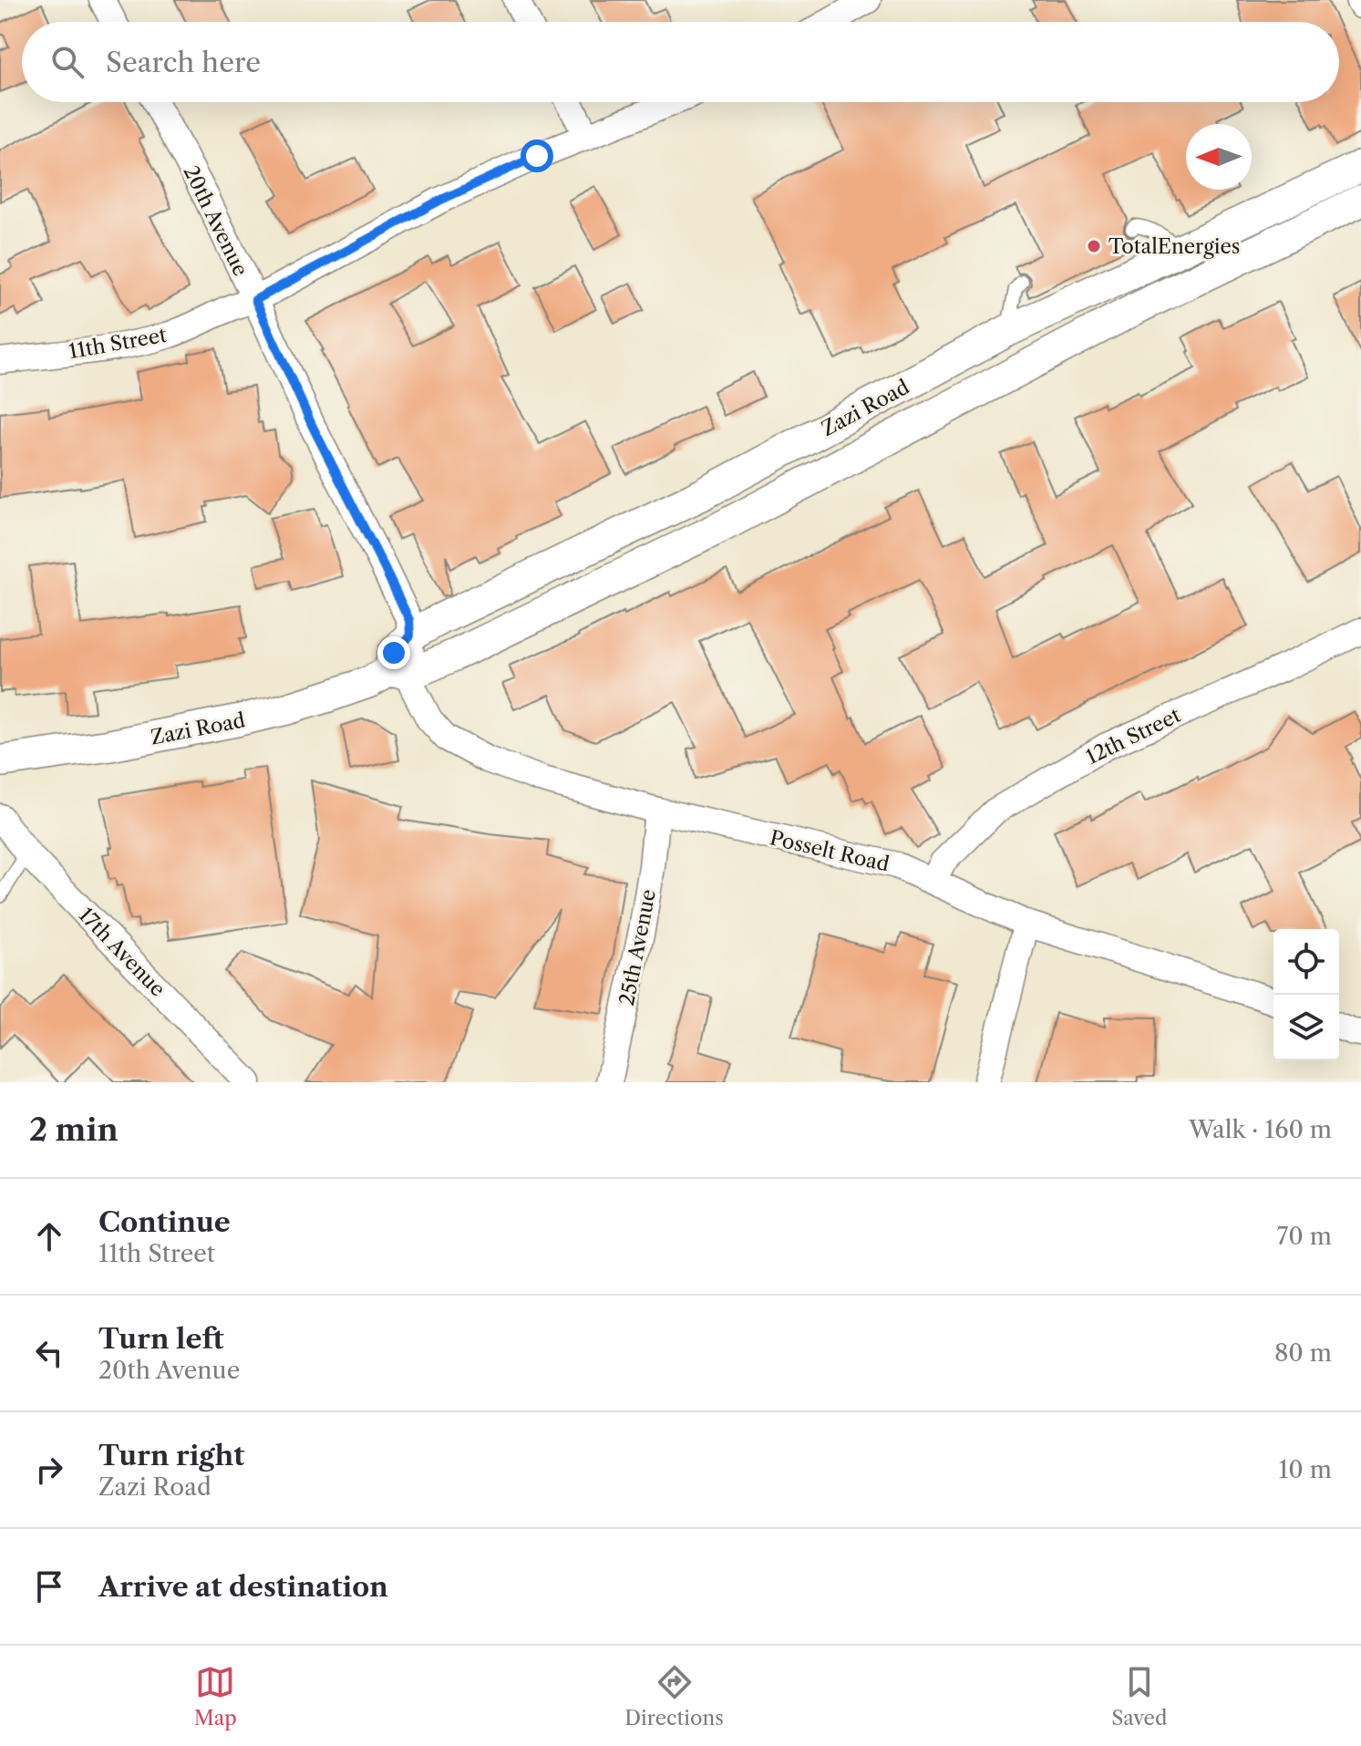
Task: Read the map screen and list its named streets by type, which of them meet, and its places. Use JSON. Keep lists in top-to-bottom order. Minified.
{"streets":{"street":["20th Avenue","11th Street","Zazi Road","12th Street","Posselt Road","25th Avenue","17th Avenue"]},"crossings":[["20th Avenue","11th Street"],["20th Avenue","Zazi Road"],["Zazi Road","Posselt Road"],["12th Street","Posselt Road"],["Posselt Road","25th Avenue"]],"places":["TotalEnergies"],"north":"left","page":{"search":"Search here","heading":["2 min","Walk · 160 m"],"list":[["Continue","11th Street","70 m"],["Turn left","20th Avenue","80 m"],["Turn right","Zazi Road","10 m"],"Arrive at destination"],"nav":["Map","Directions","Saved"]}}
